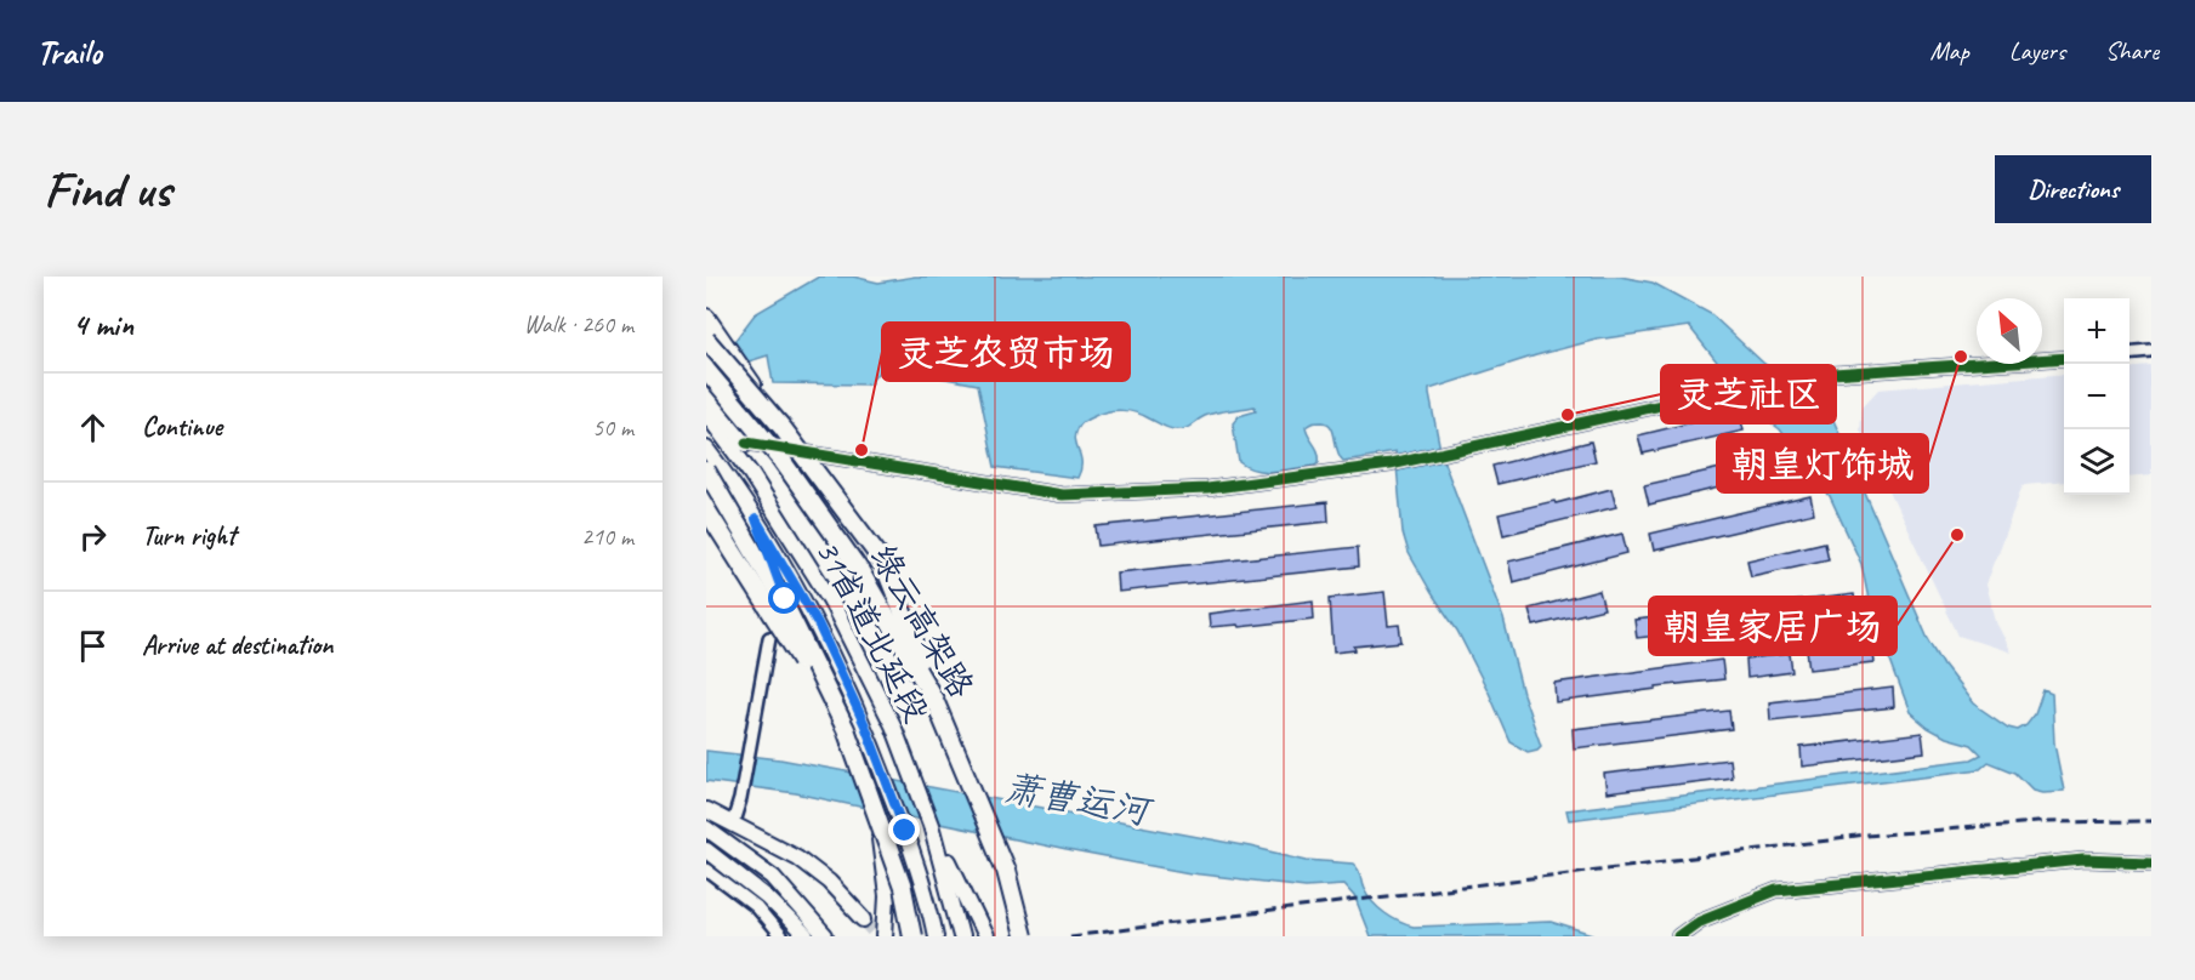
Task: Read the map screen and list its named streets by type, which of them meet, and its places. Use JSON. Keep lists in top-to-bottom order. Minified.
{"streets":{"highway":["绿云高架路"],"main road":["31省道北延段"]},"water":["萧曹运河"],"places":["朝皇灯饰城","灵芝社区","灵芝农贸市场","朝皇家居广场"],"north":"top left","page":{"header":"Trailo","nav":["Map","Layers","Share"],"buttons":"Directions","title":"Find us","heading":["4 min","Walk · 260 m"],"map_buttons":["+","−"],"list":[["Continue","50 m"],["Turn right","210 m"],"Arrive at destination"]}}
